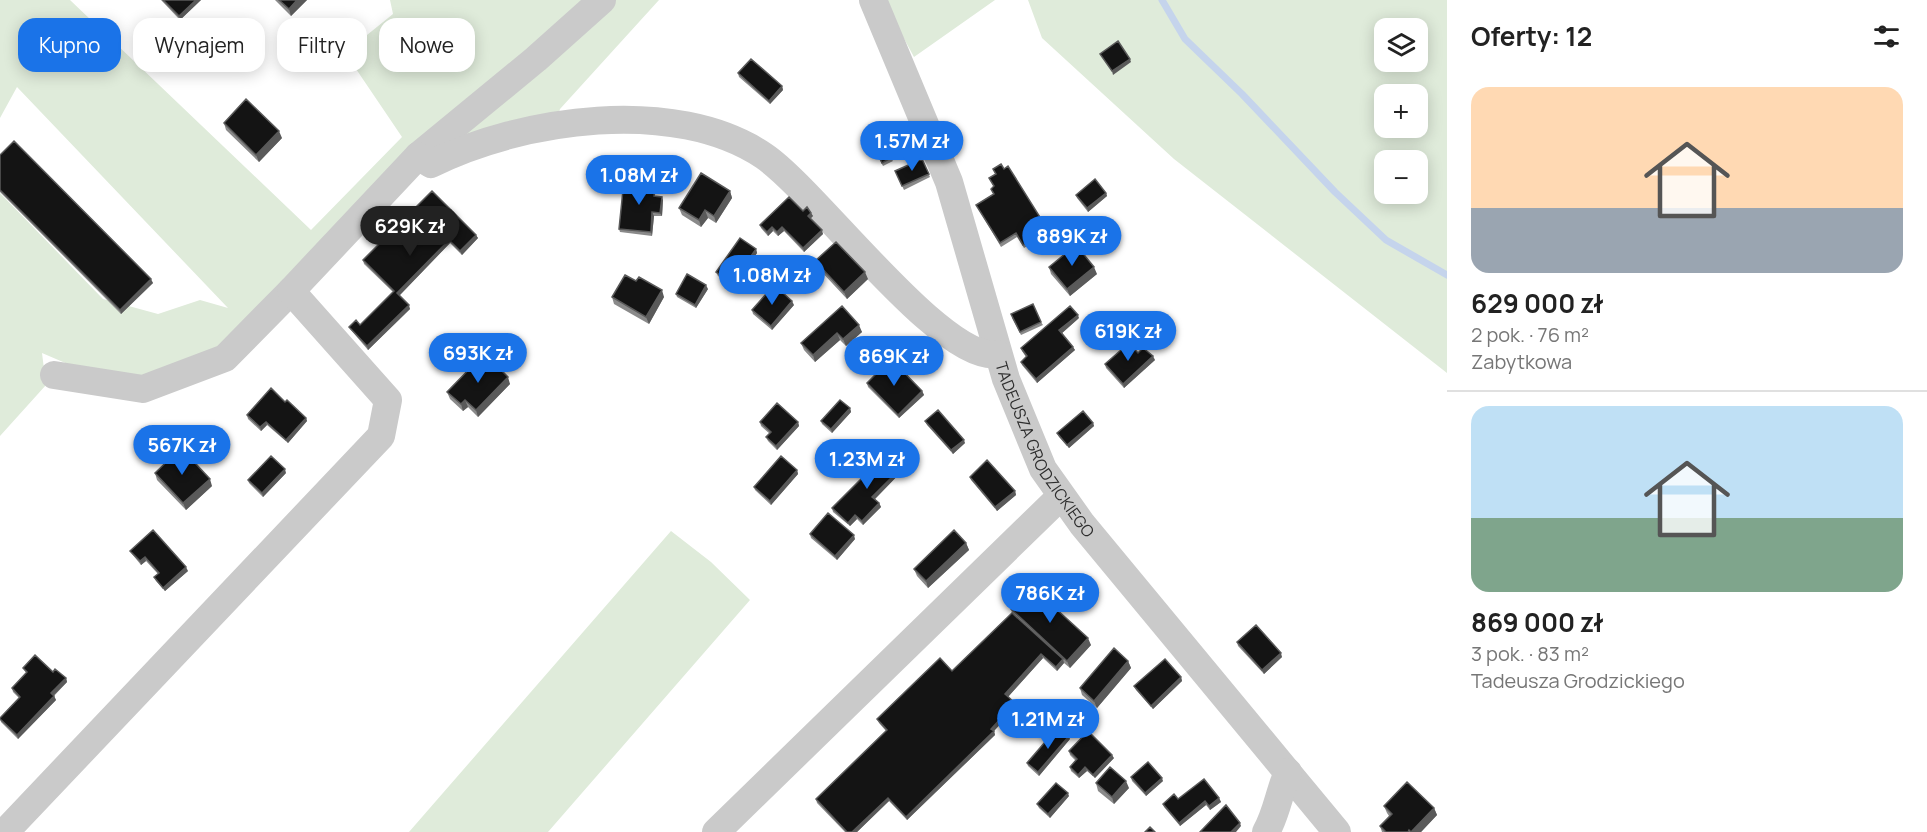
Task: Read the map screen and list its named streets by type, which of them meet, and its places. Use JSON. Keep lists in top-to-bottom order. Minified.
{"streets":{"street":["TADEUSZA GRODZICKIEGO"]},"page":{"heading":"Oferty: 12","map_buttons":["+","−"],"chip":["Kupno","Wynajem","Filtry","Nowe"],"list":[{"name":"629 000 zł","note":"2 pok. · 76 m² · Zabytkowa"},{"name":"869 000 zł","note":"3 pok. · 83 m² · Tadeusza Grodzickiego"}],"price":["1.57M zł","1.08M zł","629K zł","889K zł","1.08M zł","619K zł","693K zł","869K zł","567K zł","1.23M zł","786K zł","1.21M zł"]}}
